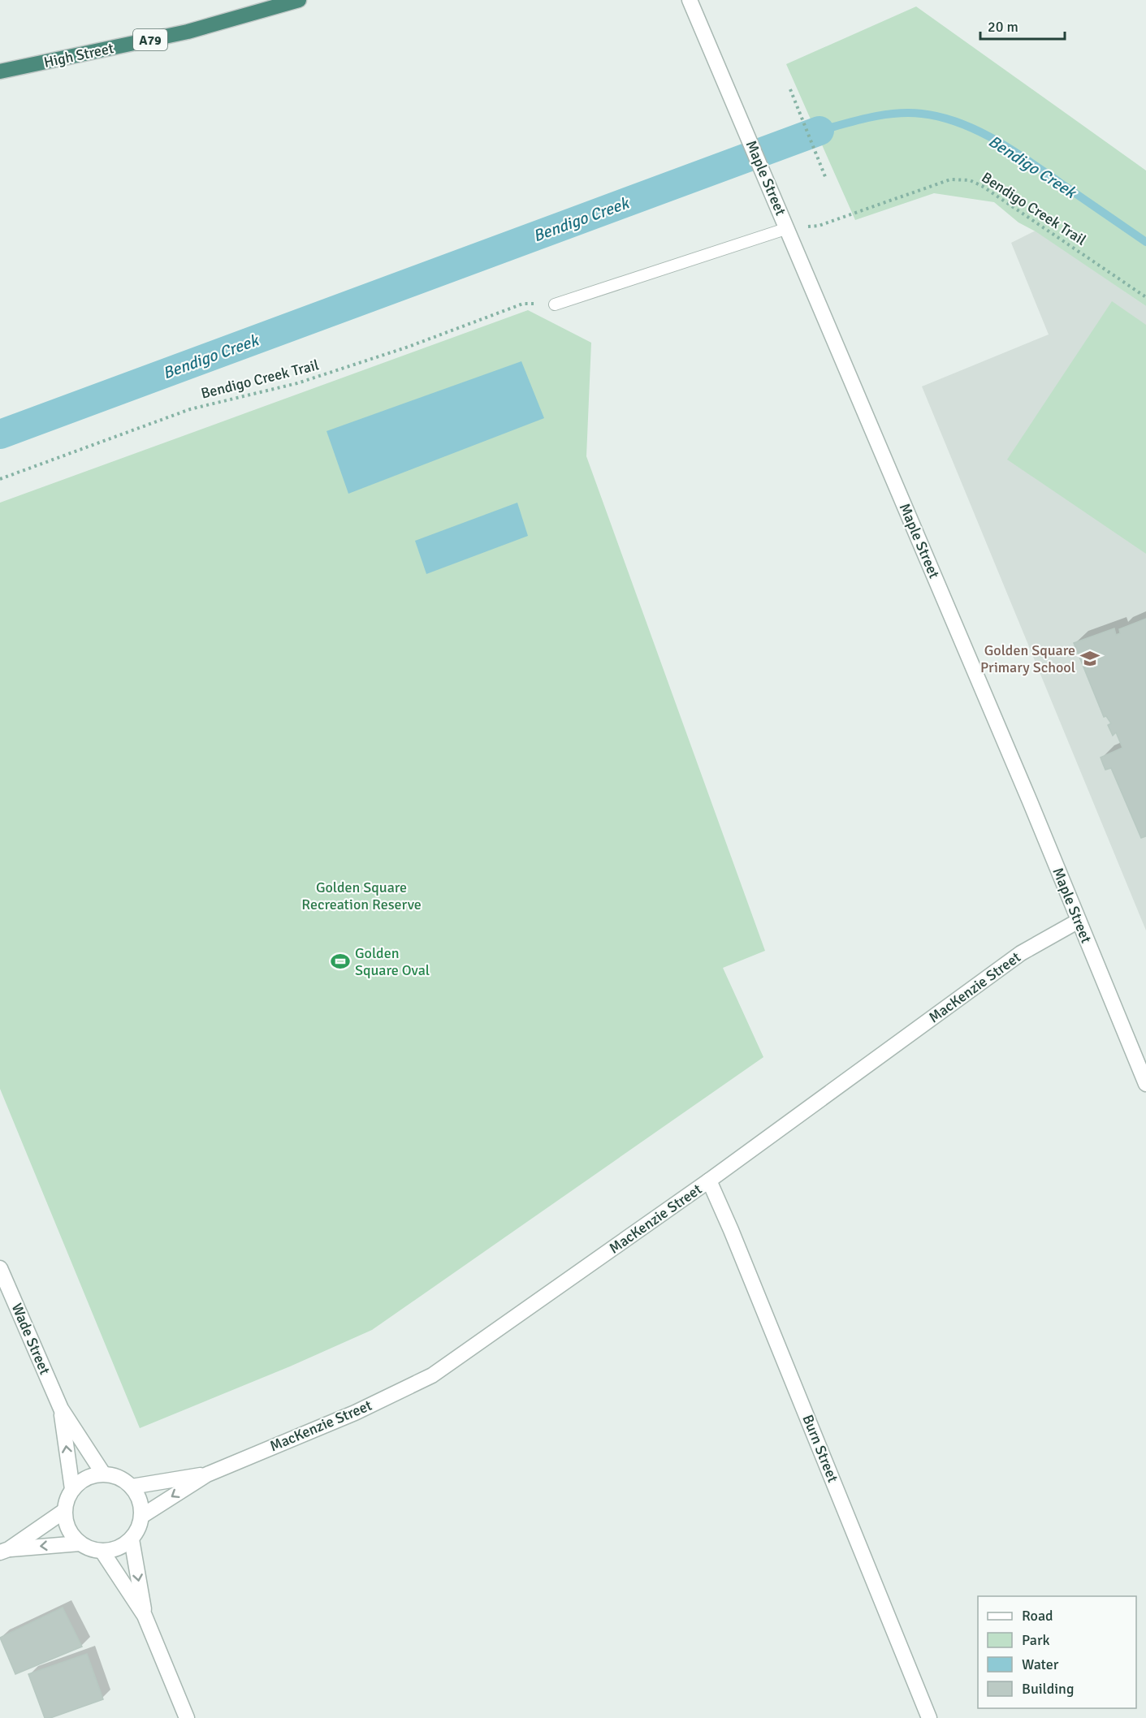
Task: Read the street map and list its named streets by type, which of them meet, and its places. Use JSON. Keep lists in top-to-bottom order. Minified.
{"streets":{"highway":["A79","High Street"],"street":["Maple Street","MacKenzie Street","Wade Street","Burn Street"],"path":["Bendigo Creek Trail"]},"crossings":[["Maple Street","Bendigo Creek Trail"],["Maple Street","MacKenzie Street"],["MacKenzie Street","Wade Street"],["MacKenzie Street","Burn Street"]],"water":["Bendigo Creek"],"parks":["Golden Square Recreation Reserve"],"places":{"school or university":["Golden Square Primary School"],"sports":["Golden Square Oval"]},"legend":["Road","Park","Water","Building"],"scale_bar":"20 m"}
